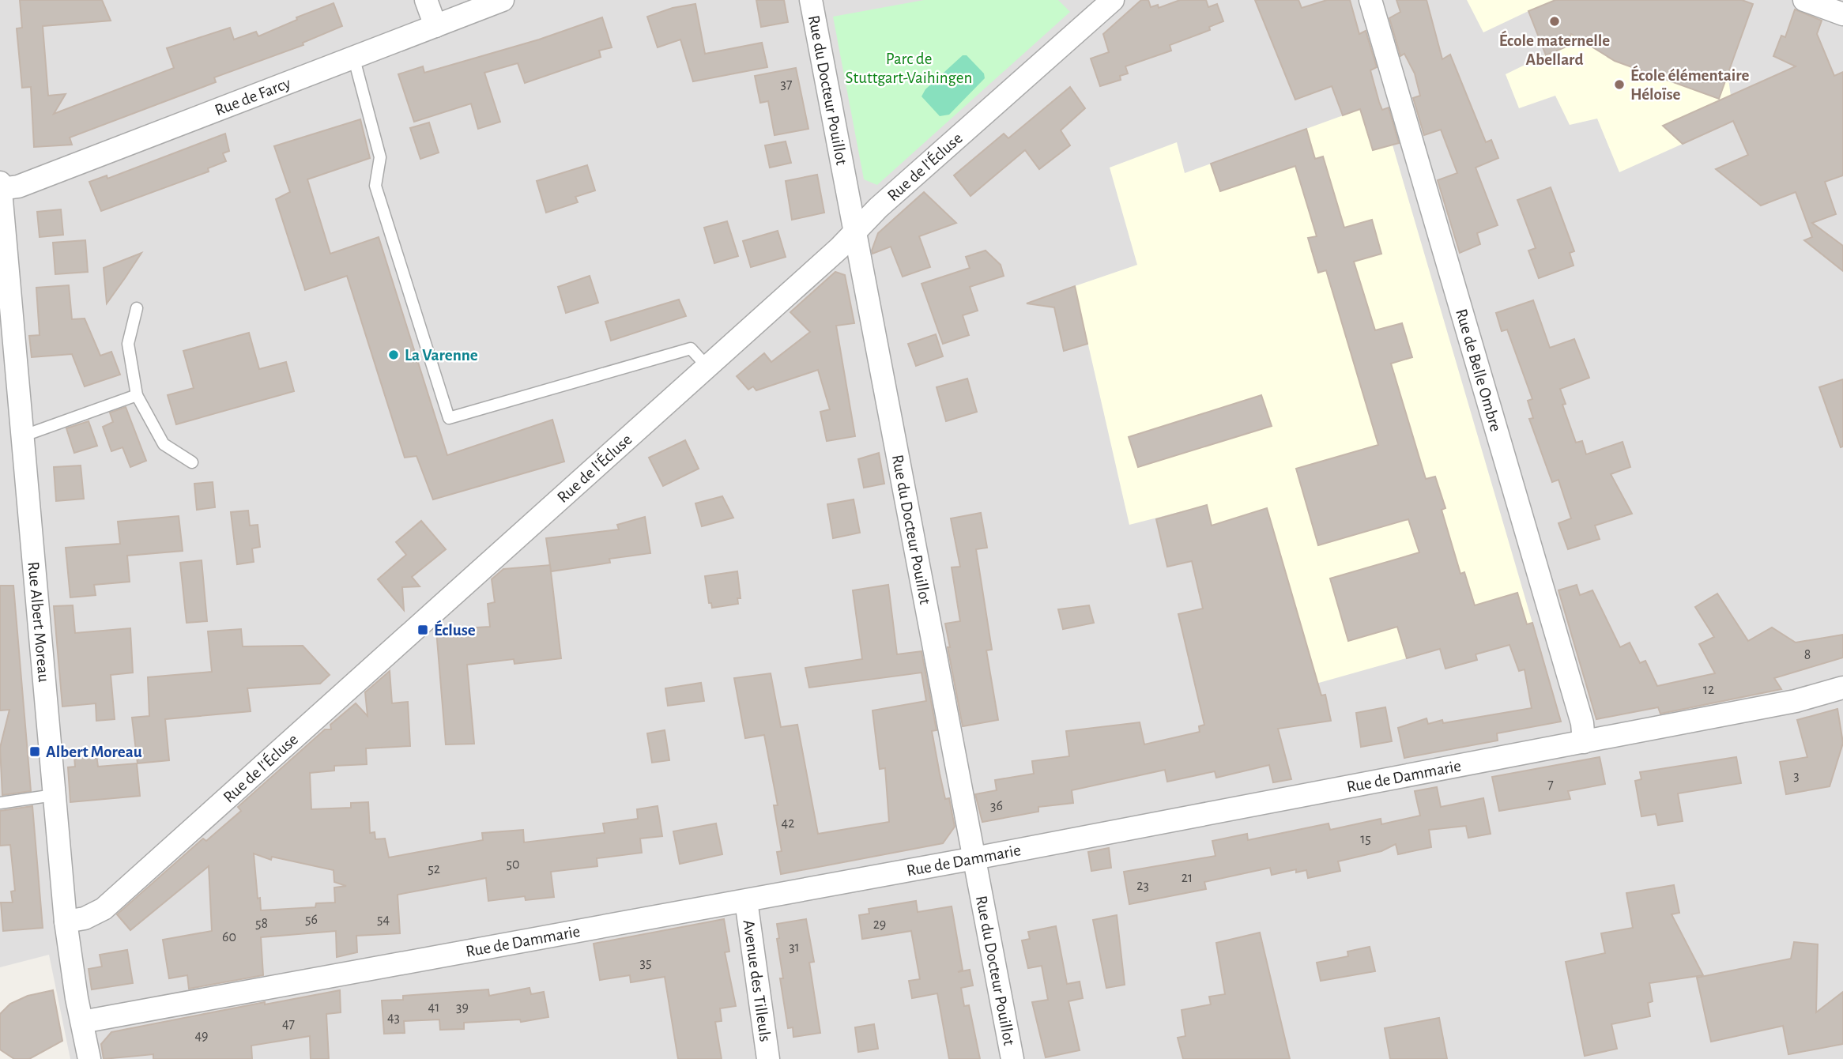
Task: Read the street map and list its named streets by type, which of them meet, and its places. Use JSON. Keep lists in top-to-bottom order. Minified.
{"streets":{"street":["Rue du Docteur Pouillot","Rue de Farcy","Rue de l'Écluse","Rue de Belle Ombre","Rue Albert Moreau","Rue de Dammarie","Avenue des Tilleuls"]},"crossings":[["Rue du Docteur Pouillot","Rue de l'Écluse"],["Rue du Docteur Pouillot","Rue de Dammarie"],["Rue de Farcy","Rue Albert Moreau"],["Rue de l'Écluse","Rue Albert Moreau"],["Rue de Belle Ombre","Rue de Dammarie"],["Rue Albert Moreau","Rue de Dammarie"],["Rue de Dammarie","Avenue des Tilleuls"]],"parks":["Parc de Stuttgart-Vaihingen"],"places":{"other":["École maternelle Abellard","École élémentaire Héloïse","La Varenne"],"transit":["Écluse","Albert Moreau"]},"house_numbers":["37","8","12","3","7","36","42","15","50","52","21","23","56","54","58","29","60","31","35","41","39","43","47","49"]}
